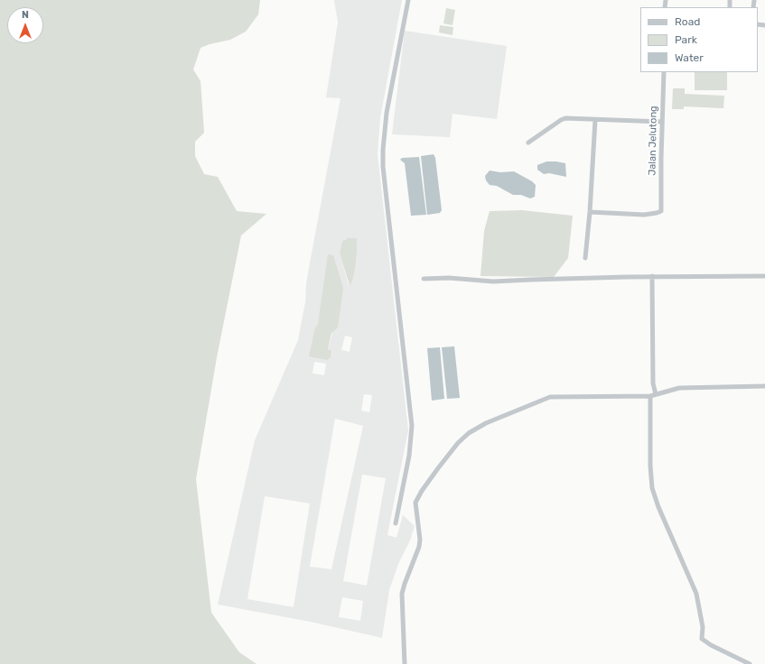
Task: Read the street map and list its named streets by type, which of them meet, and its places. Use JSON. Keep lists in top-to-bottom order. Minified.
{"streets":{"street":["Jalan Jelutong"]},"legend":["Road","Park","Water"],"north":"top"}
